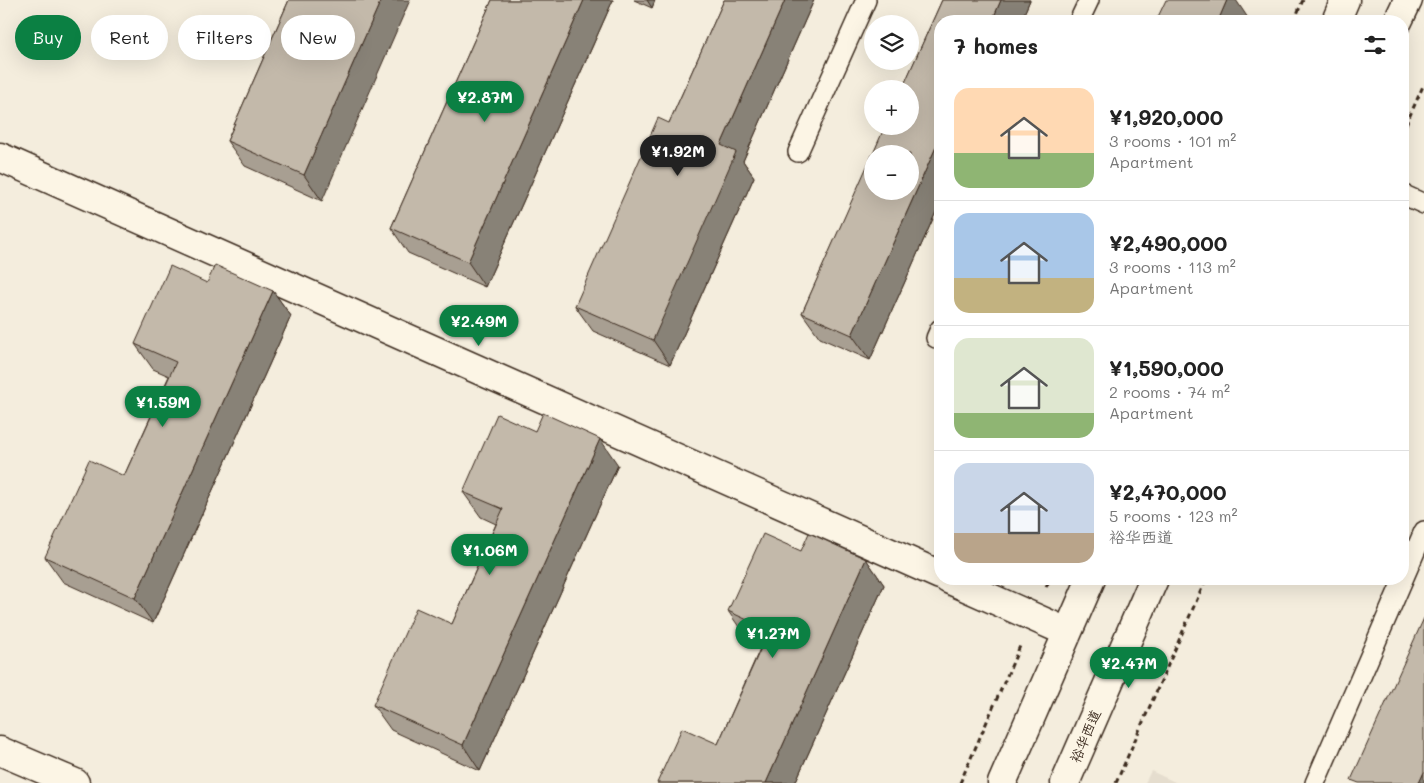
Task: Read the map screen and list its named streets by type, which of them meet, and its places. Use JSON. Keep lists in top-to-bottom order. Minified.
{"streets":{"street":["裕华西道"]},"page":{"map_buttons":["+","−"],"chip":["Buy","Rent","Filters","New"],"heading":"7 homes","list":[{"name":"¥1,920,000","note":"3 rooms · 101 m² · Apartment"},{"name":"¥2,490,000","note":"3 rooms · 113 m² · Apartment"},{"name":"¥1,590,000","note":"2 rooms · 74 m² · Apartment"},{"name":"¥2,470,000","note":"5 rooms · 123 m² · 裕华西道"}],"price":["¥2.87M","¥1.92M","¥2.49M","¥1.59M","¥1.06M","¥1.27M","¥2.47M"]}}
